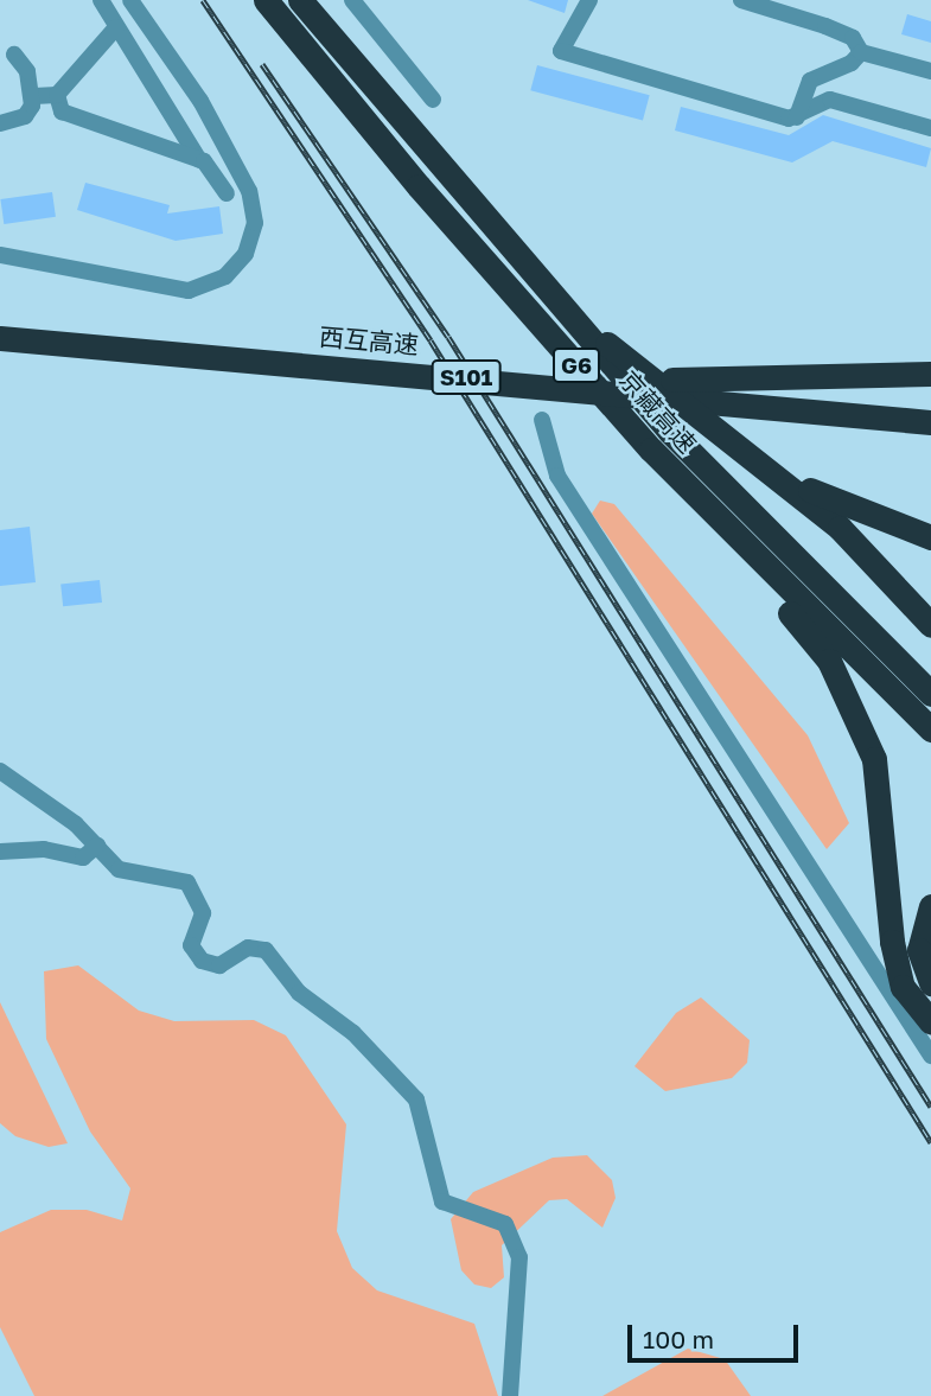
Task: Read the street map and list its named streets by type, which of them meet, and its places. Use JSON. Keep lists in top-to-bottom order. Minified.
{"streets":{"highway":["西互高速","G6","S101","京藏高速"]},"crossings":[["西互高速","S101"]],"scale_bar":"100 m"}
